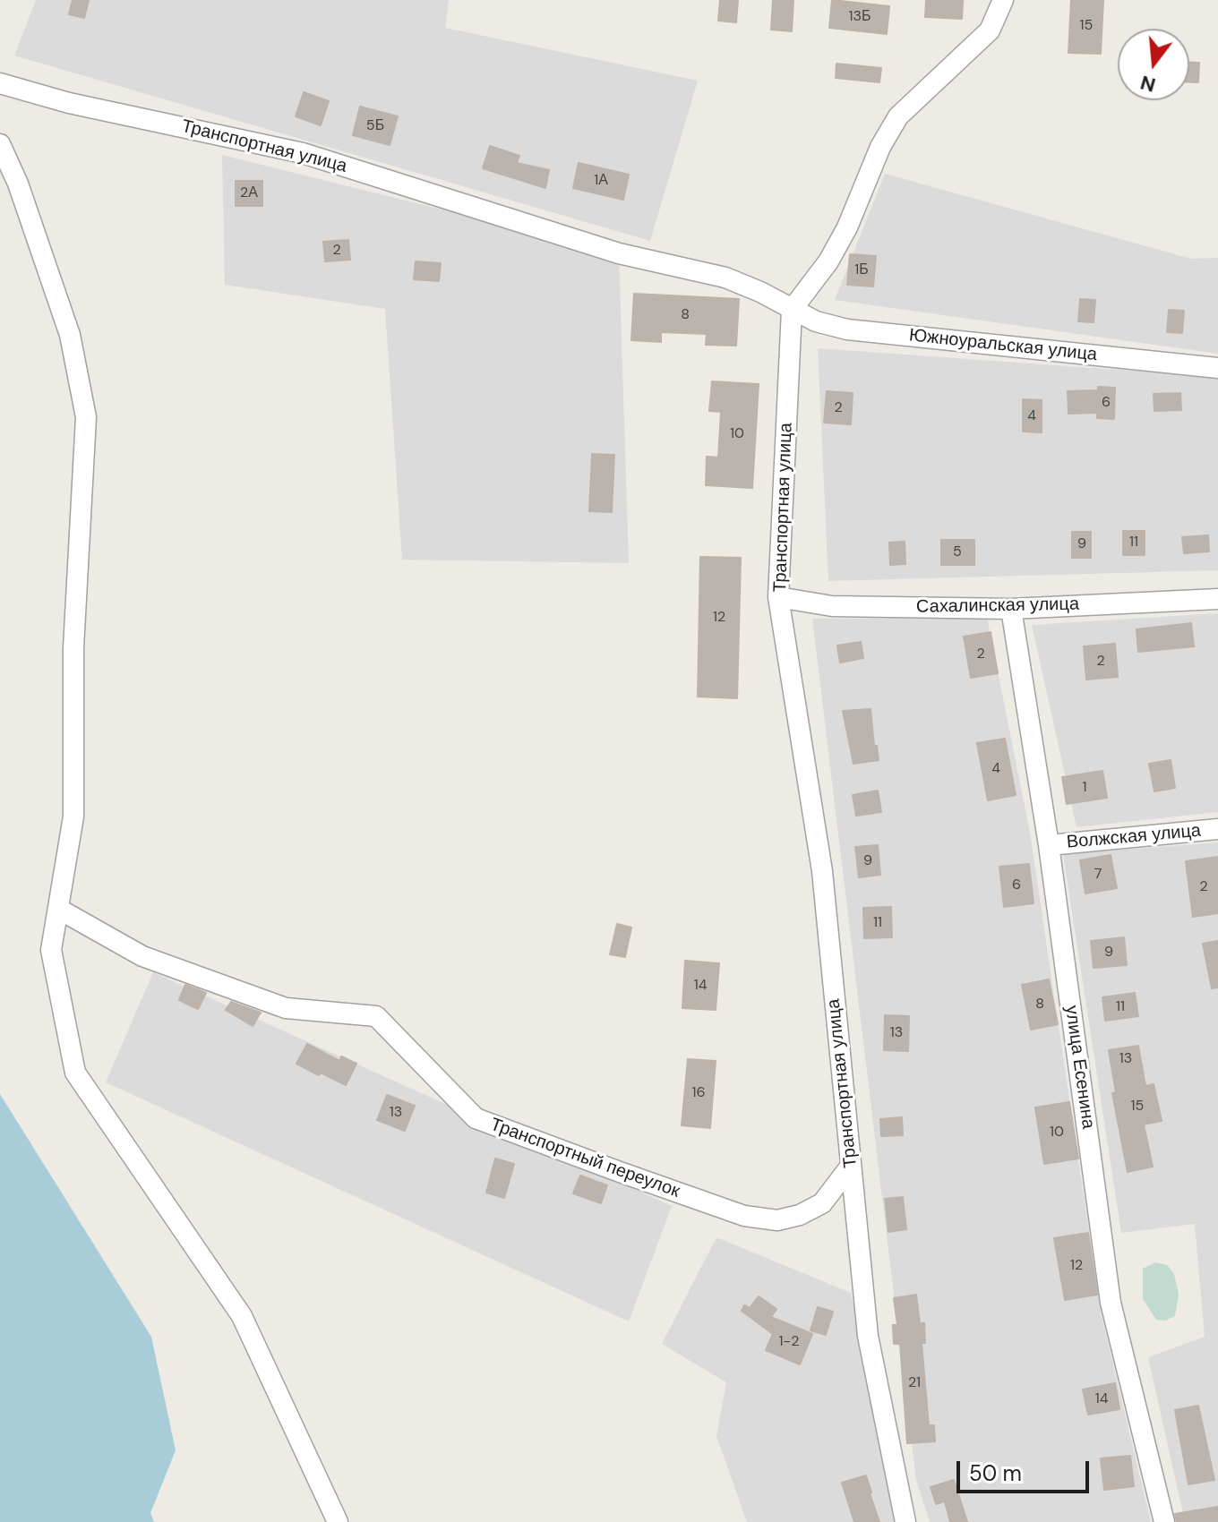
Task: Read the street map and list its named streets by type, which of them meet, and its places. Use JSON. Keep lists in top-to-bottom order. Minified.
{"streets":{"street":["Транспортная улица","Южноуральская улица","Сахалинская улица","Волжская улица","улица Есенина","Транспортный переулок"]},"crossings":[["Транспортная улица","Южноуральская улица"],["Транспортная улица","Сахалинская улица"],["Транспортная улица","Транспортный переулок"],["Сахалинская улица","улица Есенина"],["Волжская улица","улица Есенина"]],"house_numbers":["13Б","15","5Б","1А","2А","2","1Б","8","6","2","4","10","11","9","5","12","2","2","4","1","9","7","6","2","11","9","14","8","11","13","13","16","15","13","10","12","1-2","21","14"],"scale_bar":"50 m","north":"bottom"}
